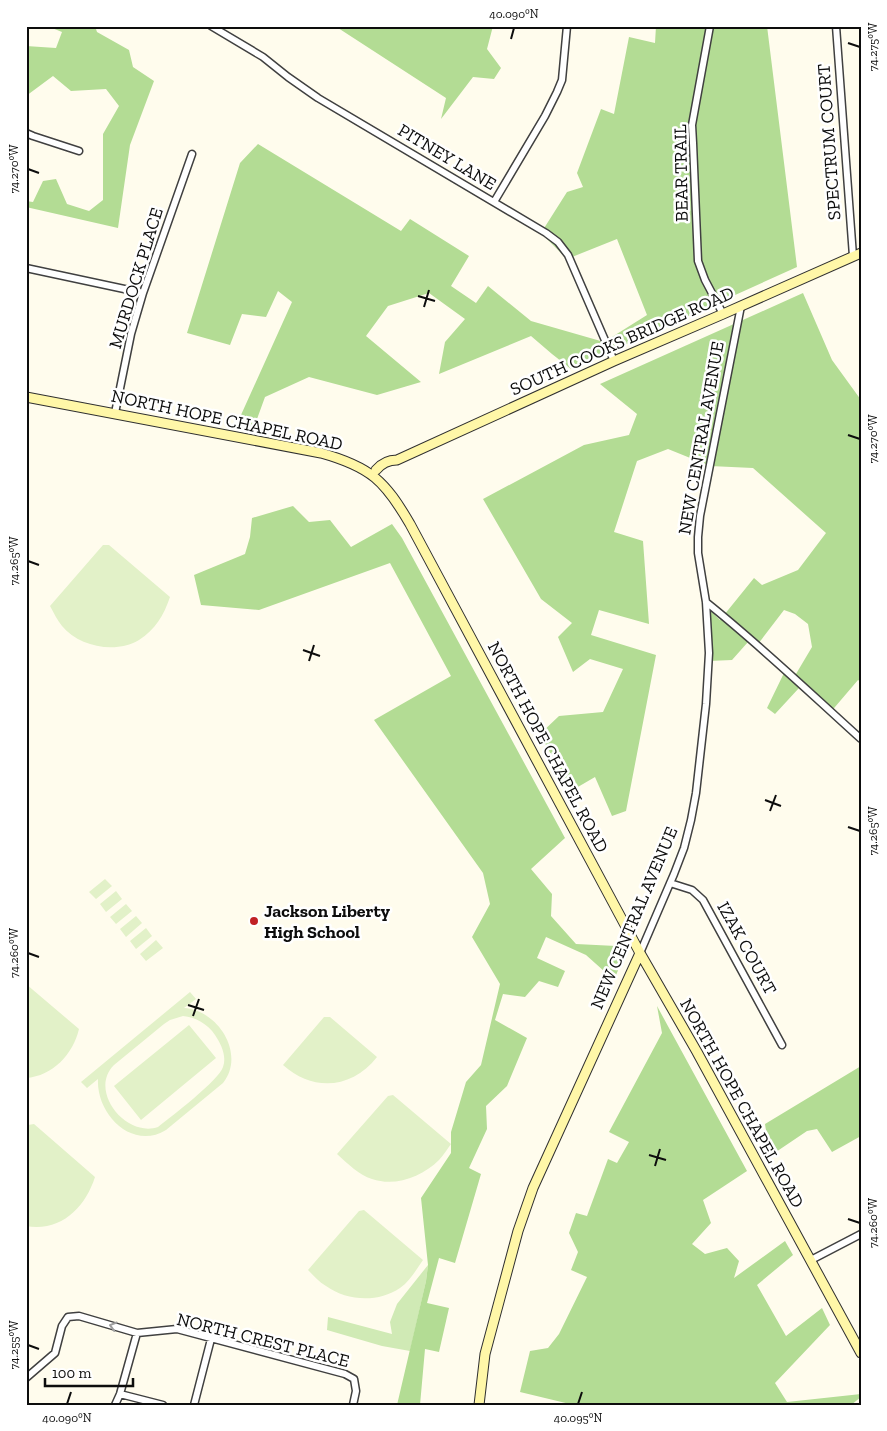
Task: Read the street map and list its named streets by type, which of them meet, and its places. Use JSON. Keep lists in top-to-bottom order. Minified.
{"streets":{"main road":["SOUTH COOKS BRIDGE ROAD","NORTH HOPE CHAPEL ROAD","NEW CENTRAL AVENUE"],"street":["SPECTRUM COURT","PITNEY LANE","BEAR TRAIL","MURDOCK PLACE","IZAK COURT","NORTH CREST PLACE"]},"crossings":[["SPECTRUM COURT","SOUTH COOKS BRIDGE ROAD"],["PITNEY LANE","SOUTH COOKS BRIDGE ROAD"],["BEAR TRAIL","SOUTH COOKS BRIDGE ROAD"],["MURDOCK PLACE","NORTH HOPE CHAPEL ROAD"],["SOUTH COOKS BRIDGE ROAD","NORTH HOPE CHAPEL ROAD"],["SOUTH COOKS BRIDGE ROAD","NEW CENTRAL AVENUE"],["NORTH HOPE CHAPEL ROAD","NEW CENTRAL AVENUE"],["NEW CENTRAL AVENUE","IZAK COURT"]],"places":["Jackson Liberty High School"],"scale_bar":"100 m","coordinates":["40.090°N","74.275°W","74.270°W","74.265°W","74.260°W","74.255°W","40.095°N"]}
